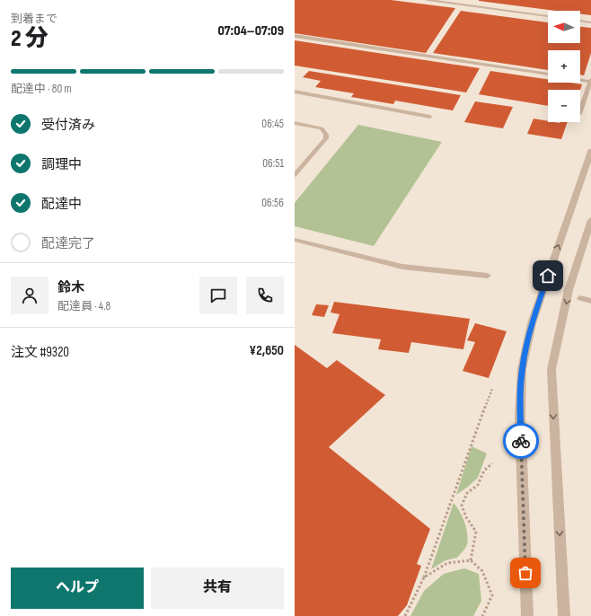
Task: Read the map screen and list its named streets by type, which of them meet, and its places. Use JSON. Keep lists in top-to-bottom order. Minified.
{"north":"left","page":{"heading":["2 分","到着まで","07:04–07:09"],"panel":["鈴木","配達員 · 4.8","注文 #9320","¥2,650"],"map_buttons":["+","−"],"bar":"配達中 · 80 m","list":[["受付済み","06:45"],["調理中","06:51"],["配達中","06:56"],"配達完了"],"buttons":["ヘルプ","共有"]}}
